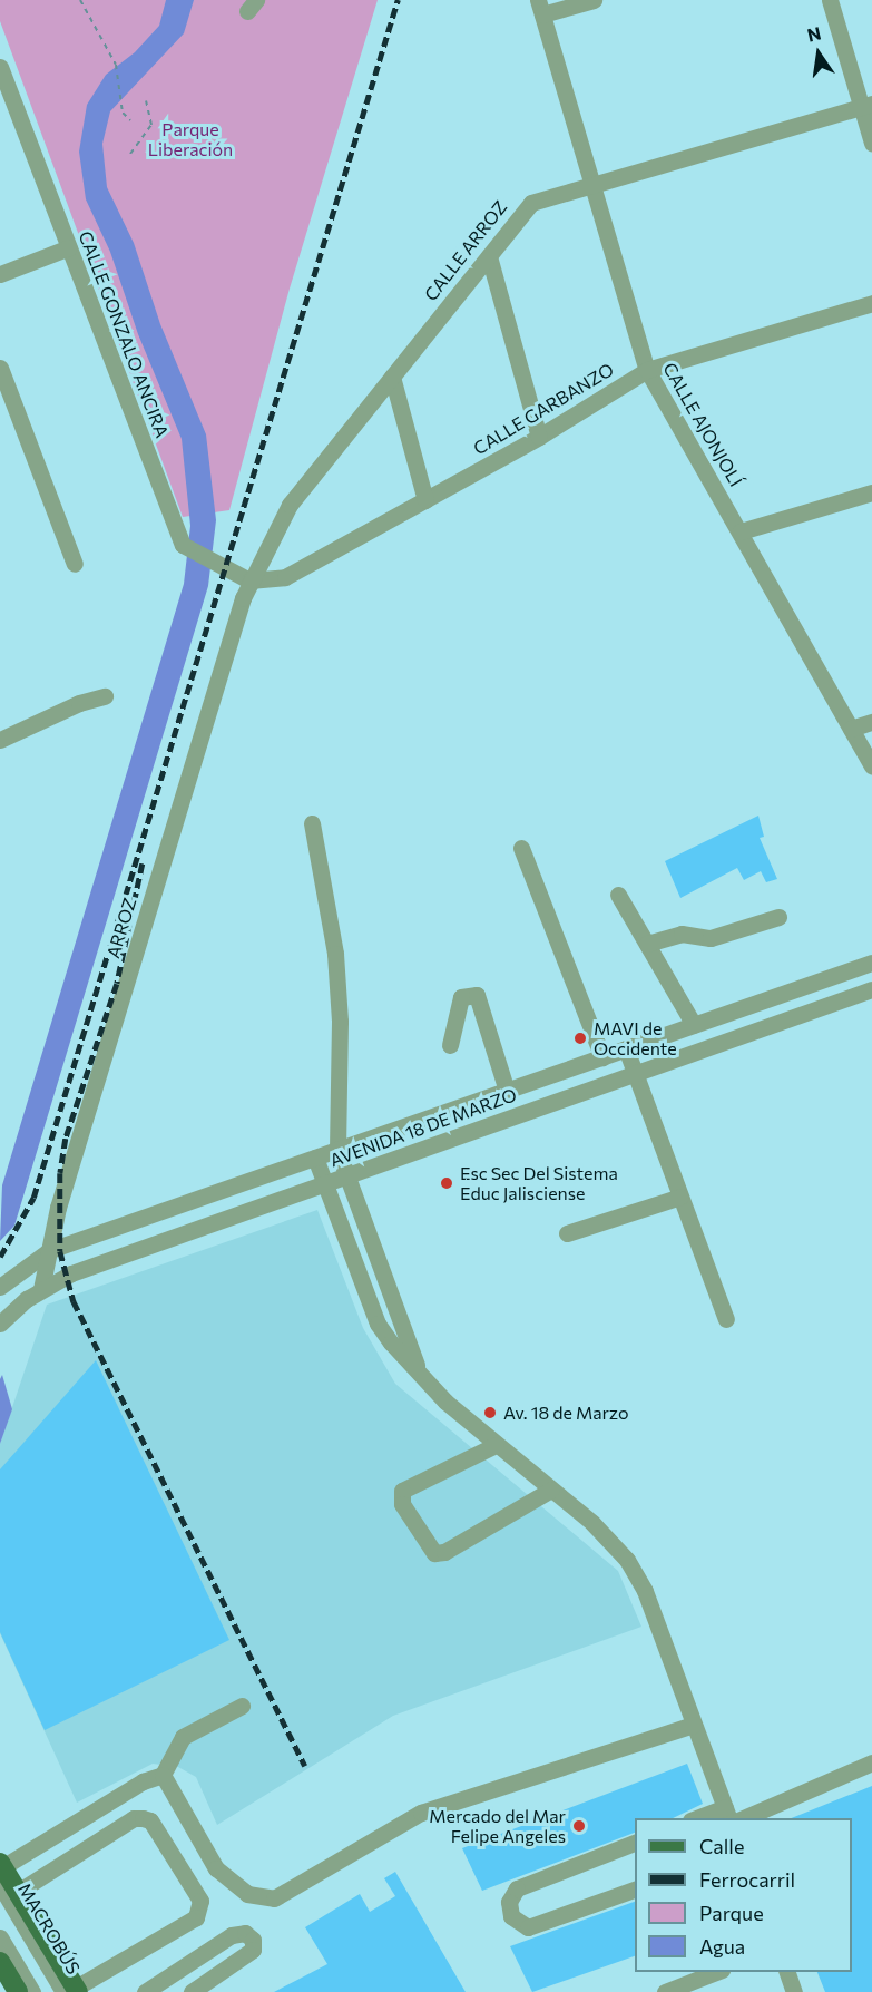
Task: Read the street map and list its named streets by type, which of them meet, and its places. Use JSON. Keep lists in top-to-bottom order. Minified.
{"streets":{"street":["CALLE ARROZ","CALLE GONZALO ANCIRA","CALLE GARBANZO","CALLE AJONJOLÍ","ARROZ","AVENIDA 18 DE MARZO"]},"crossings":[["CALLE ARROZ","CALLE GONZALO ANCIRA"],["CALLE ARROZ","CALLE GARBANZO"],["CALLE ARROZ","CALLE AJONJOLÍ"],["CALLE ARROZ","ARROZ"],["CALLE GONZALO ANCIRA","CALLE GARBANZO"],["CALLE GONZALO ANCIRA","ARROZ"],["CALLE GARBANZO","CALLE AJONJOLÍ"],["CALLE GARBANZO","ARROZ"],["ARROZ","AVENIDA 18 DE MARZO"]],"parks":["Parque Liberación"],"places":["MAVI de Occidente","Esc Sec Del Sistema Educ Jalisciense","Av. 18 de Marzo","Mercado del Mar Felipe Angeles"],"legend":["Calle","Ferrocarril","Parque","Agua"],"north":"top"}
